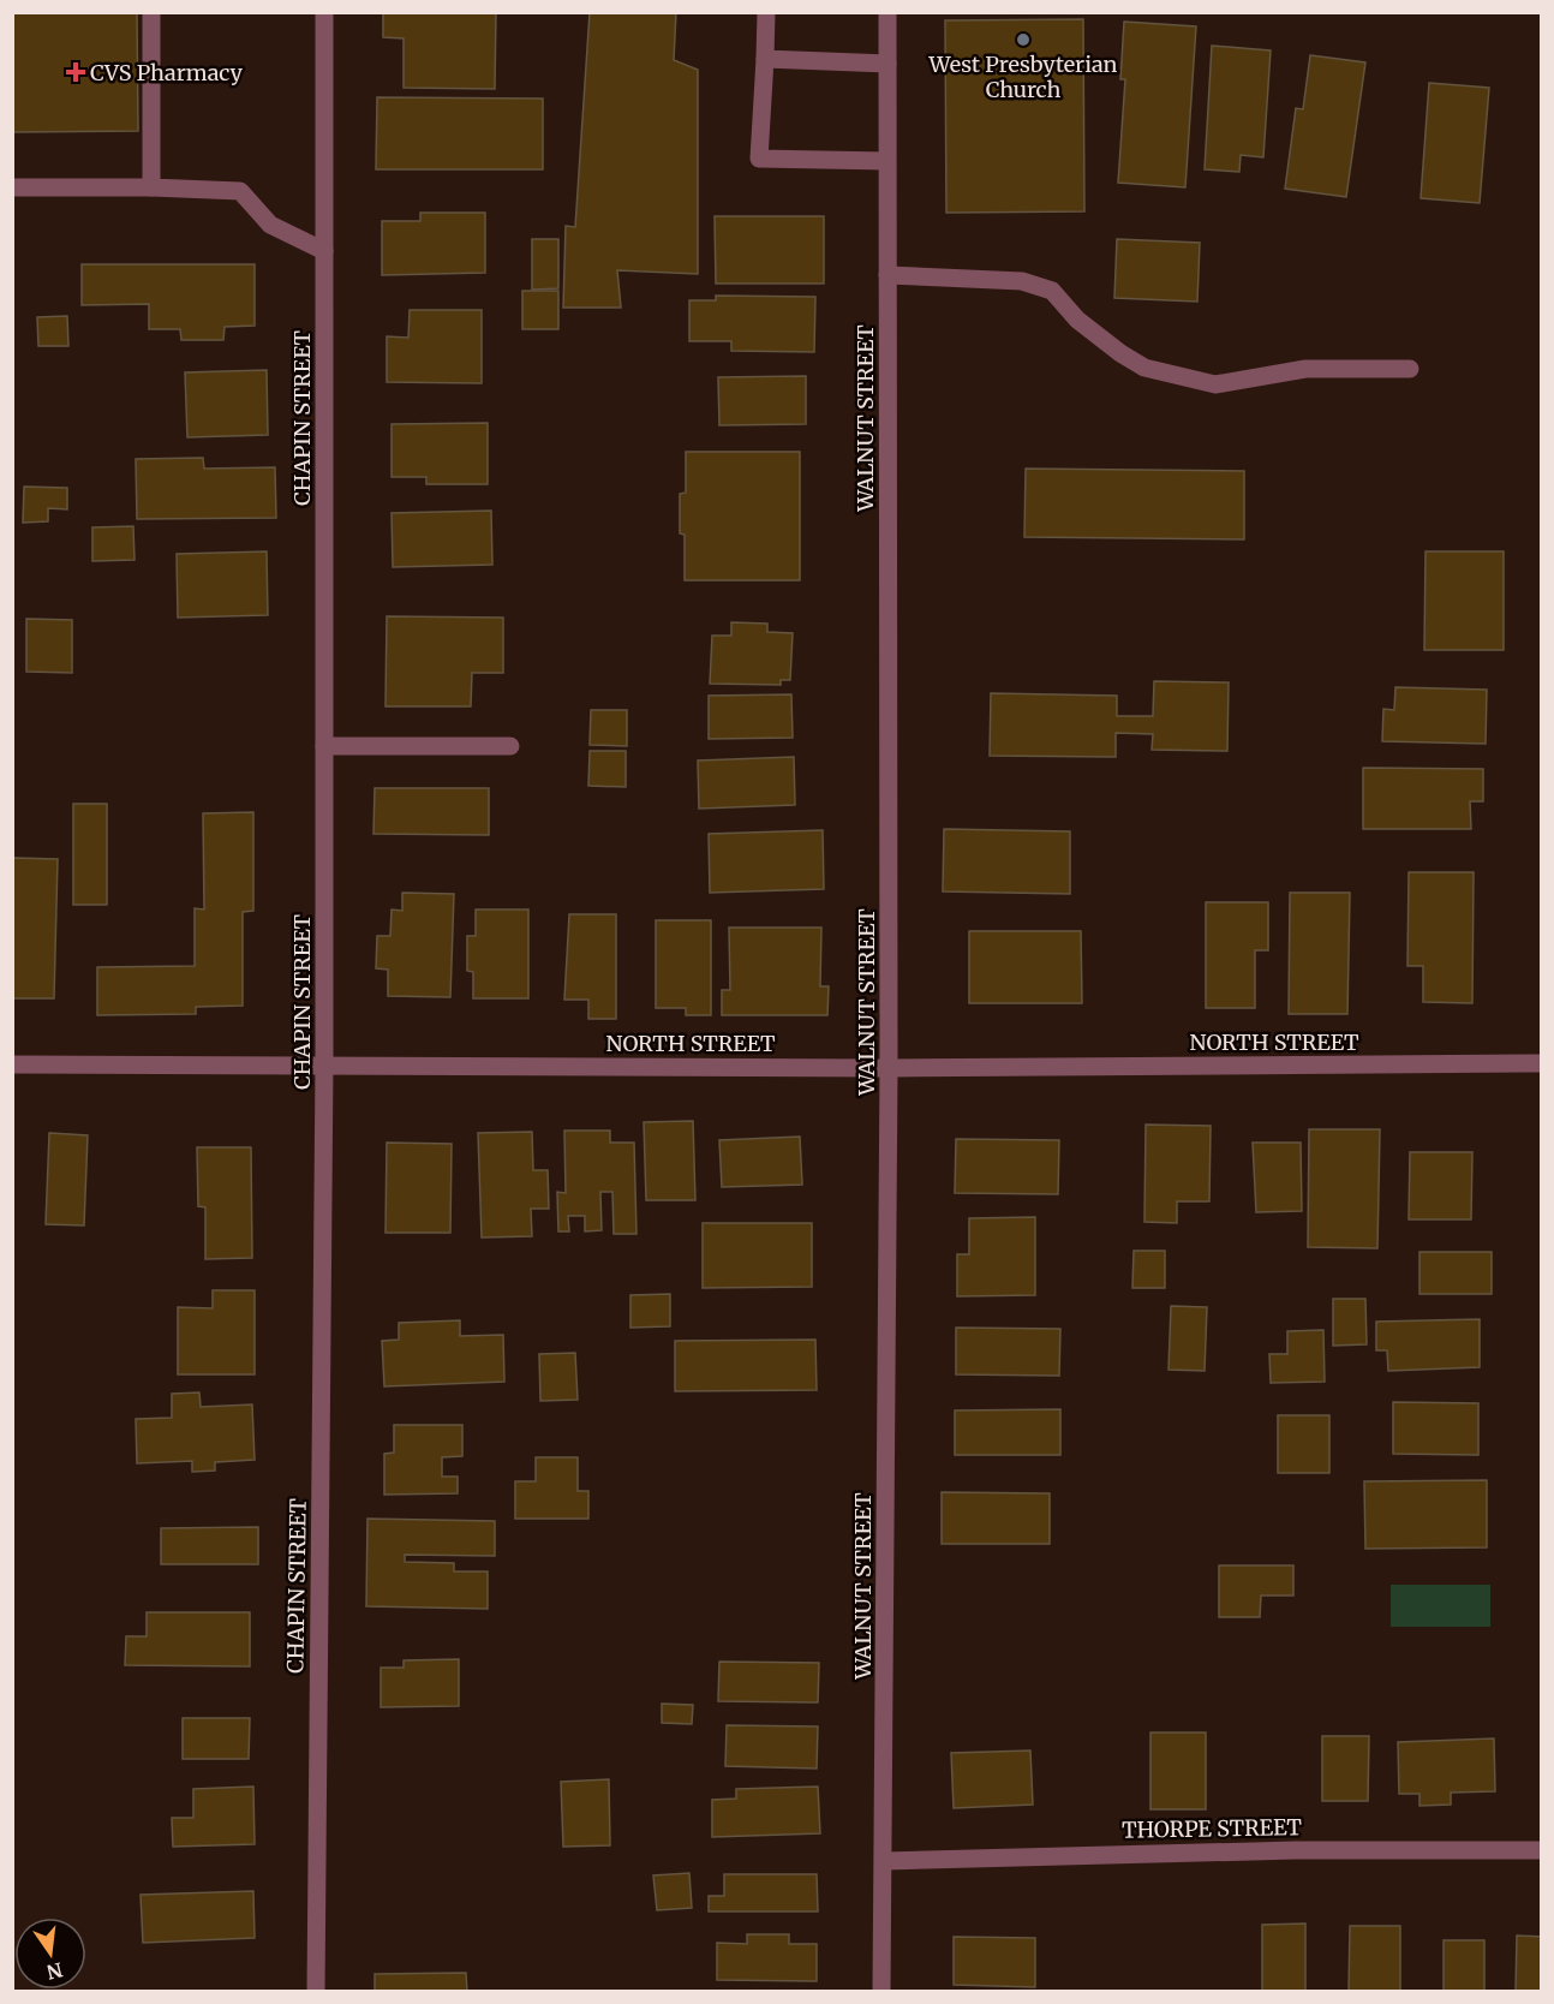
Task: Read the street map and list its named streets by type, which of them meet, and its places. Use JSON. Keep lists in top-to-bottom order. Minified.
{"streets":{"street":["CHAPIN STREET","WALNUT STREET","NORTH STREET","THORPE STREET"]},"crossings":[["CHAPIN STREET","NORTH STREET"],["WALNUT STREET","NORTH STREET"],["WALNUT STREET","THORPE STREET"]],"places":{"other":["West Presbyterian Church"],"health":["CVS Pharmacy"]},"north":"bottom"}
